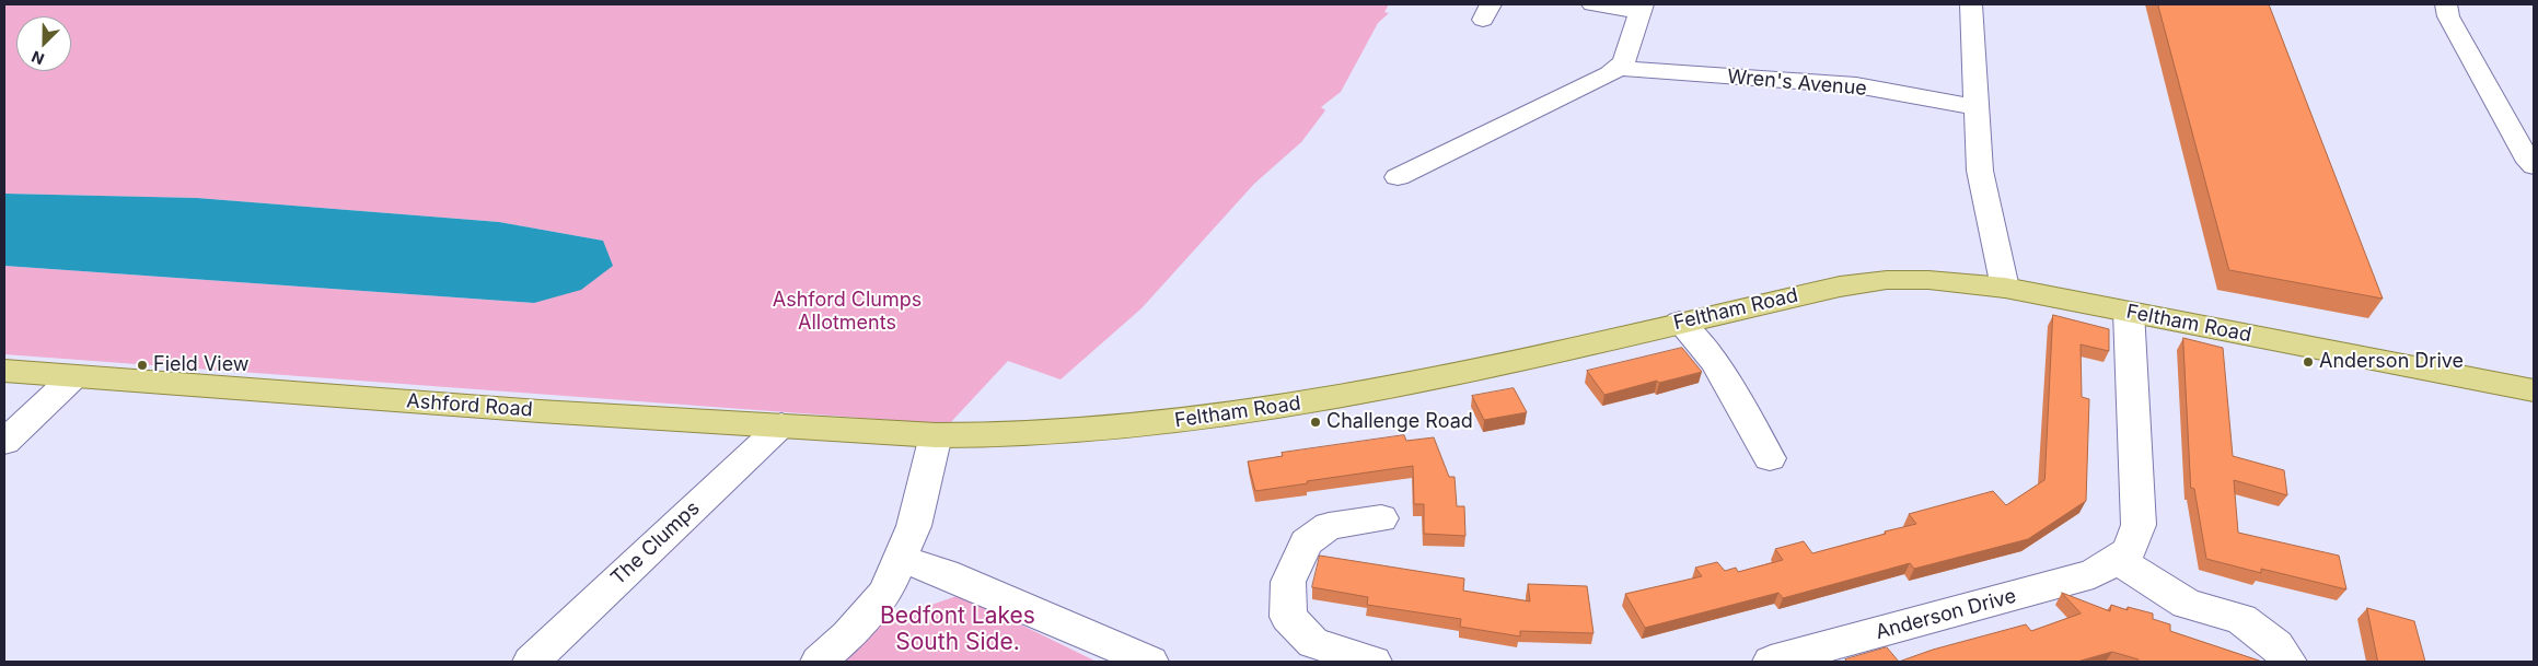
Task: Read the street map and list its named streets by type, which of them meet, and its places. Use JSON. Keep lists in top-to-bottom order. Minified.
{"streets":{"main road":["Feltham Road","Ashford Road"],"street":["Wren's Avenue","The Clumps","Anderson Drive"]},"crossings":[["Feltham Road","Ashford Road"],["Feltham Road","Anderson Drive"],["Ashford Road","The Clumps"]],"parks":["Ashford Clumps Allotments","Bedfont Lakes South Side."],"places":["Anderson Drive","Field View","Challenge Road"],"north":"bottom left"}
